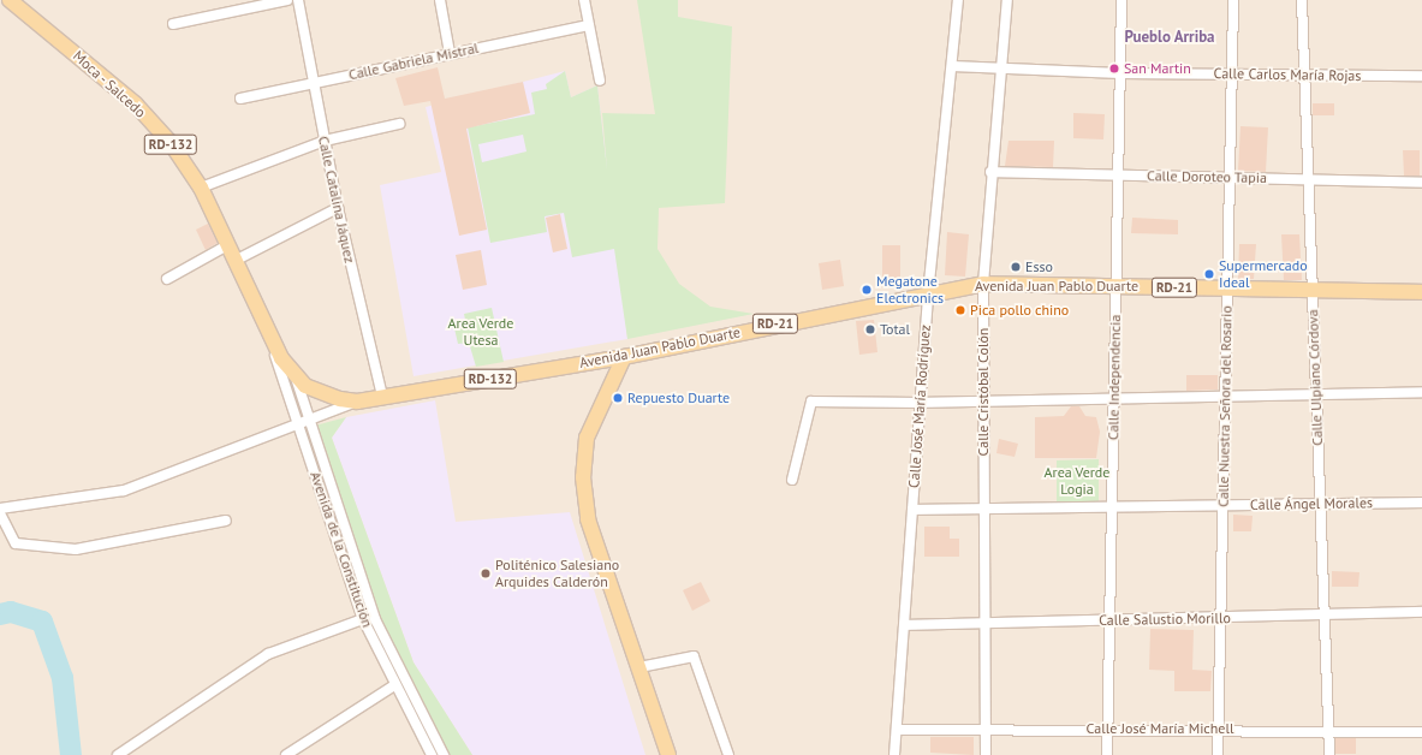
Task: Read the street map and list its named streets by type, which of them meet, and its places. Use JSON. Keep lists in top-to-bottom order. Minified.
{"streets":{"main road":["Moca - Salcedo","RD-132","Avenida Juan Pablo Duarte","RD-21"],"street":["Calle Gabriela Mistral","Calle Carlos María Rojas","Calle Doroteo Tapia","Calle Catalina Jáquez","Calle Independencia","Calle Ulpiano Córdova","Calle Cristóbal Colón","Calle José María Rodríguez","Calle Nuestra Señora del Rosario","Calle Ángel Morales","Avenida de la Constitución","Calle Salustio Morillo","Calle José María Michell"]},"crossings":[["Calle Gabriela Mistral","Calle Catalina Jáquez"],["Calle Carlos María Rojas","Calle Independencia"],["Calle Carlos María Rojas","Calle Ulpiano Córdova"],["Calle Carlos María Rojas","Calle Cristóbal Colón"],["Calle Carlos María Rojas","Calle José María Rodríguez"],["Calle Carlos María Rojas","Calle Nuestra Señora del Rosario"],["Moca - Salcedo","Avenida Juan Pablo Duarte"],["Moca - Salcedo","Avenida de la Constitución"],["Calle Doroteo Tapia","Calle Independencia"],["Calle Doroteo Tapia","Calle Ulpiano Córdova"],["Calle Doroteo Tapia","Calle Cristóbal Colón"],["Calle Doroteo Tapia","Calle Nuestra Señora del Rosario"],["Calle Catalina Jáquez","Avenida Juan Pablo Duarte"],["Avenida Juan Pablo Duarte","Calle Independencia"],["Avenida Juan Pablo Duarte","Calle Ulpiano Córdova"],["Avenida Juan Pablo Duarte","Calle Cristóbal Colón"],["Avenida Juan Pablo Duarte","Calle José María Rodríguez"],["Avenida Juan Pablo Duarte","Calle Nuestra Señora del Rosario"],["Avenida Juan Pablo Duarte","Avenida de la Constitución"],["Calle Independencia","Calle Ángel Morales"],["Calle Independencia","Calle Salustio Morillo"],["Calle Independencia","Calle José María Michell"],["Calle Ulpiano Córdova","Calle Ángel Morales"],["Calle Ulpiano Córdova","Calle Salustio Morillo"],["Calle Ulpiano Córdova","Calle José María Michell"],["Calle Cristóbal Colón","Calle Ángel Morales"],["Calle Cristóbal Colón","Calle Salustio Morillo"],["Calle Cristóbal Colón","Calle José María Michell"],["Calle José María Rodríguez","Calle Ángel Morales"],["Calle José María Rodríguez","Calle Salustio Morillo"],["Calle José María Rodríguez","Calle José María Michell"],["Calle Nuestra Señora del Rosario","Calle Ángel Morales"],["Calle Nuestra Señora del Rosario","Calle Salustio Morillo"],["Calle Nuestra Señora del Rosario","Calle José María Michell"]],"districts":["Pueblo Arriba"],"parks":["Area Verde Utesa","Area Verde Logia"],"places":["San Martin","Esso","Supermercado Ideal","Megatone Electronics","Pica pollo chino","Total","Repuesto Duarte","Politénico Salesiano Arquides Calderón"]}
